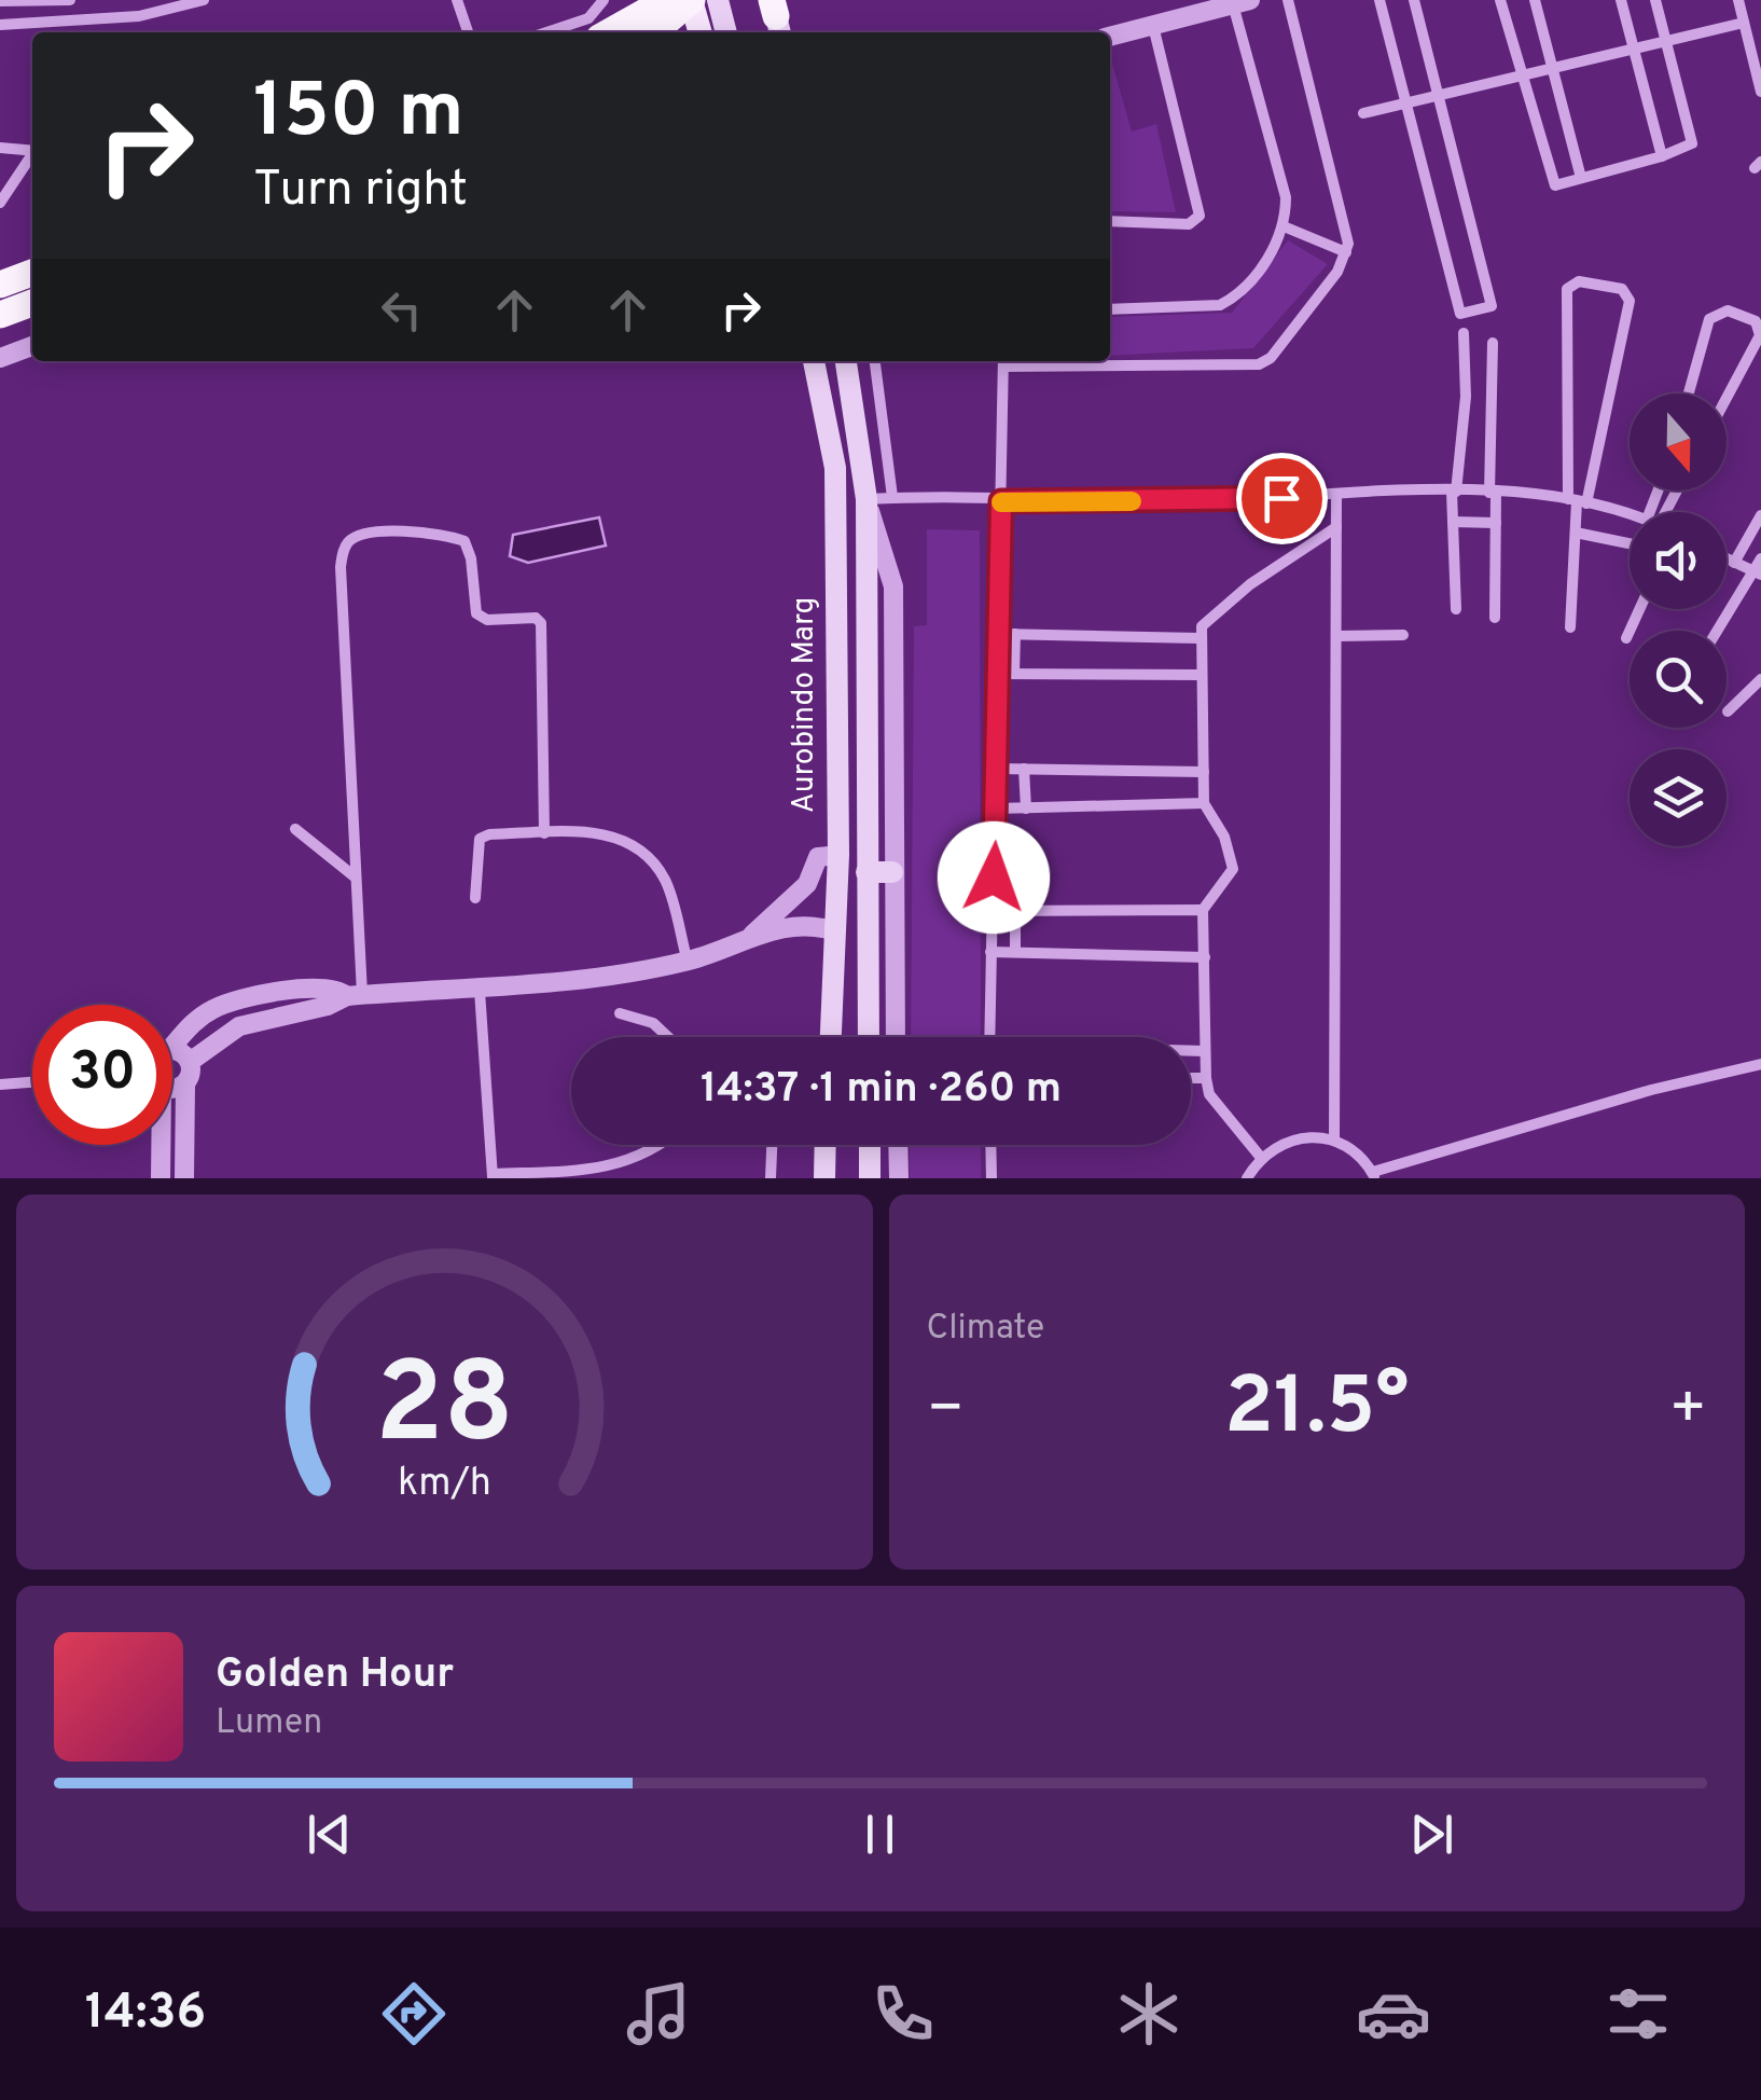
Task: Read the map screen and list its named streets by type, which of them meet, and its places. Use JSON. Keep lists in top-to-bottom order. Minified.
{"streets":{"main road":["Aurobindo Marg"]},"north":"bottom","page":{"turn":["150 m","Turn right"],"limit":"30","trip":"14:37 · 1 min · 260 m","tile":"Climate","heat":["−","21.5°","+"],"song":["Golden Hour","Lumen"],"tabs":"14:36","gauge":["28","km/h"]}}
